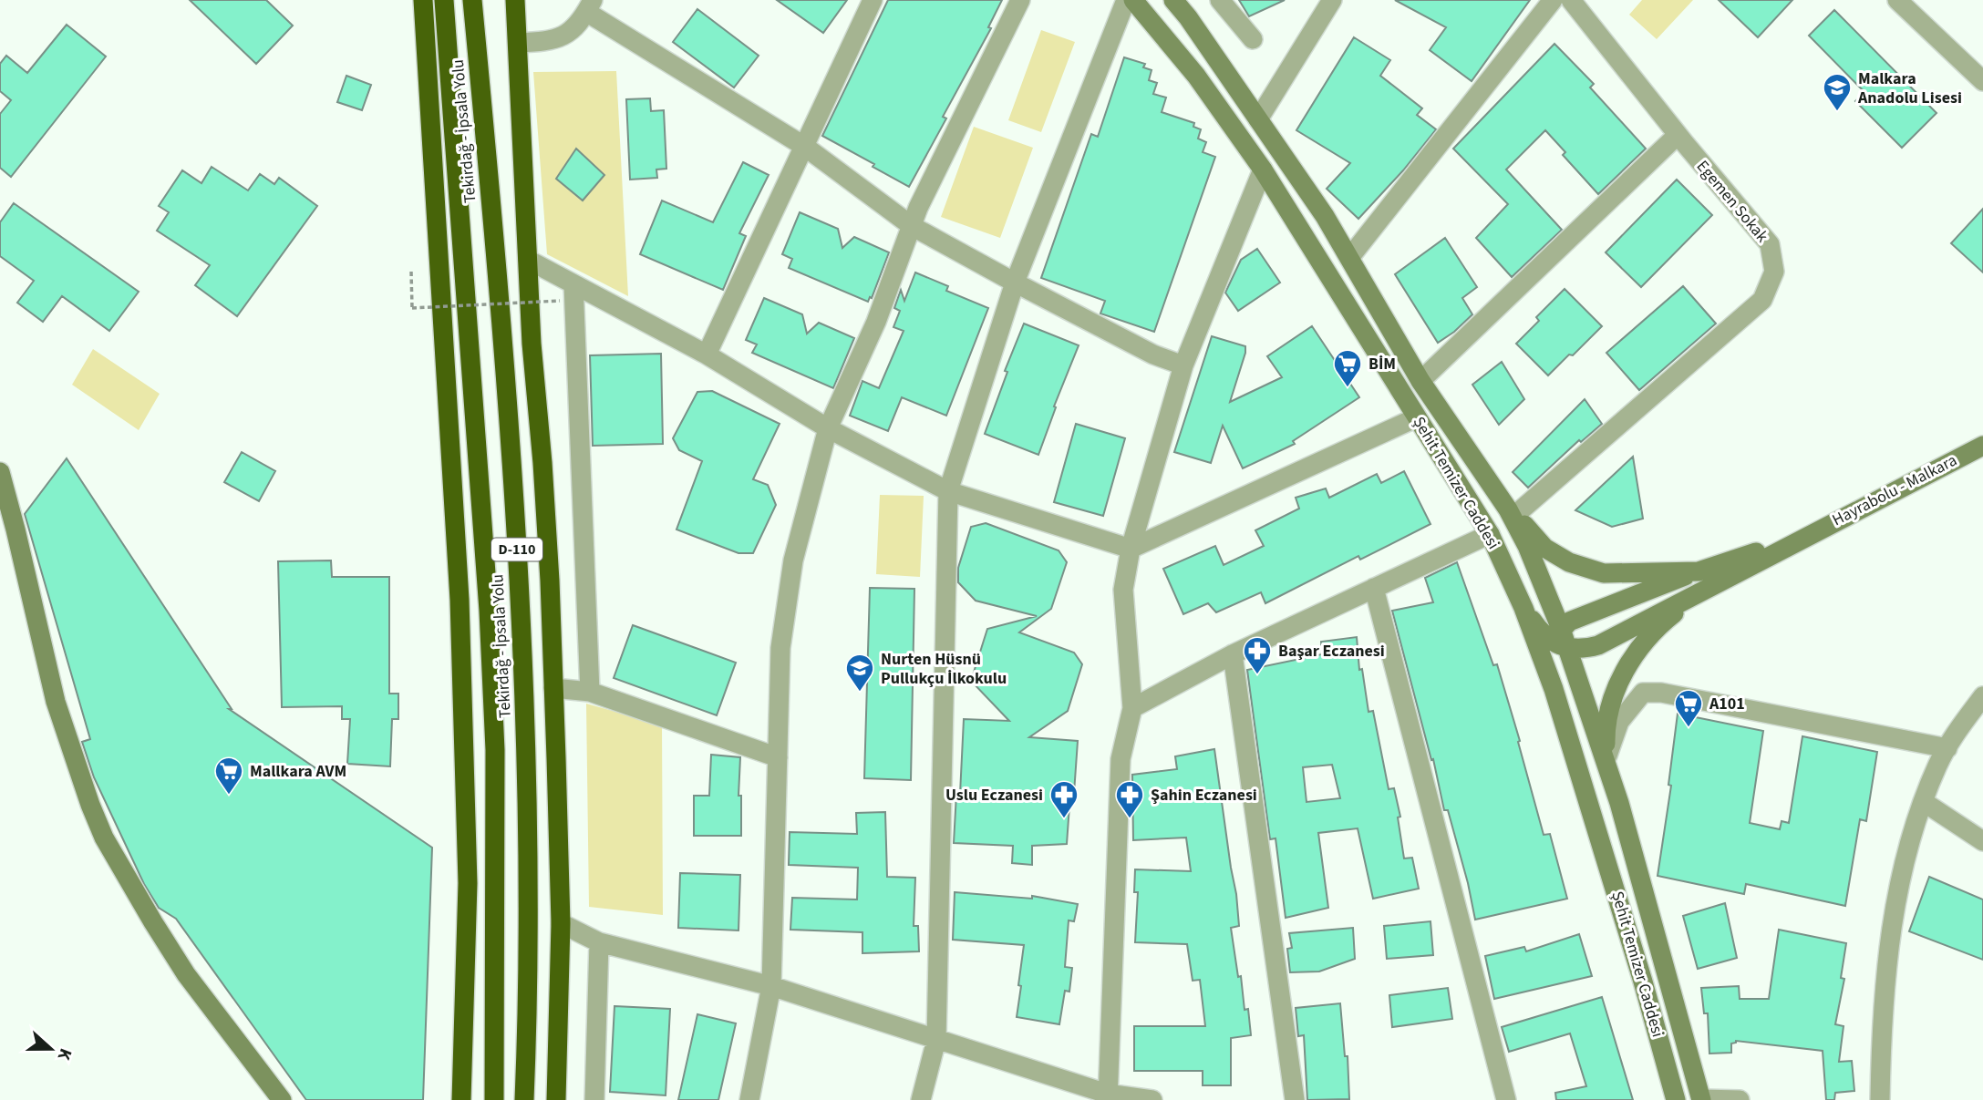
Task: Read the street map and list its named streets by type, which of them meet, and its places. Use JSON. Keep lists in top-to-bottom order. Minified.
{"streets":{"highway":["Tekirdağ - İpsala Yolu","D-110"],"main road":["Şehit Temizer Caddesi","Hayrabolu - Malkara"],"street":["Egemen Sokak"]},"crossings":[["Egemen Sokak","Şehit Temizer Caddesi"]],"places":{"school or university":["Malkara Anadolu Lisesi","Nurten Hüsnü Pullukçu İlkokulu"],"supermarket":["BİM","A101","Mallkara AVM"],"pharmacy":["Başar Eczanesi","Uslu Eczanesi","Şahin Eczanesi"]},"north":"right"}
